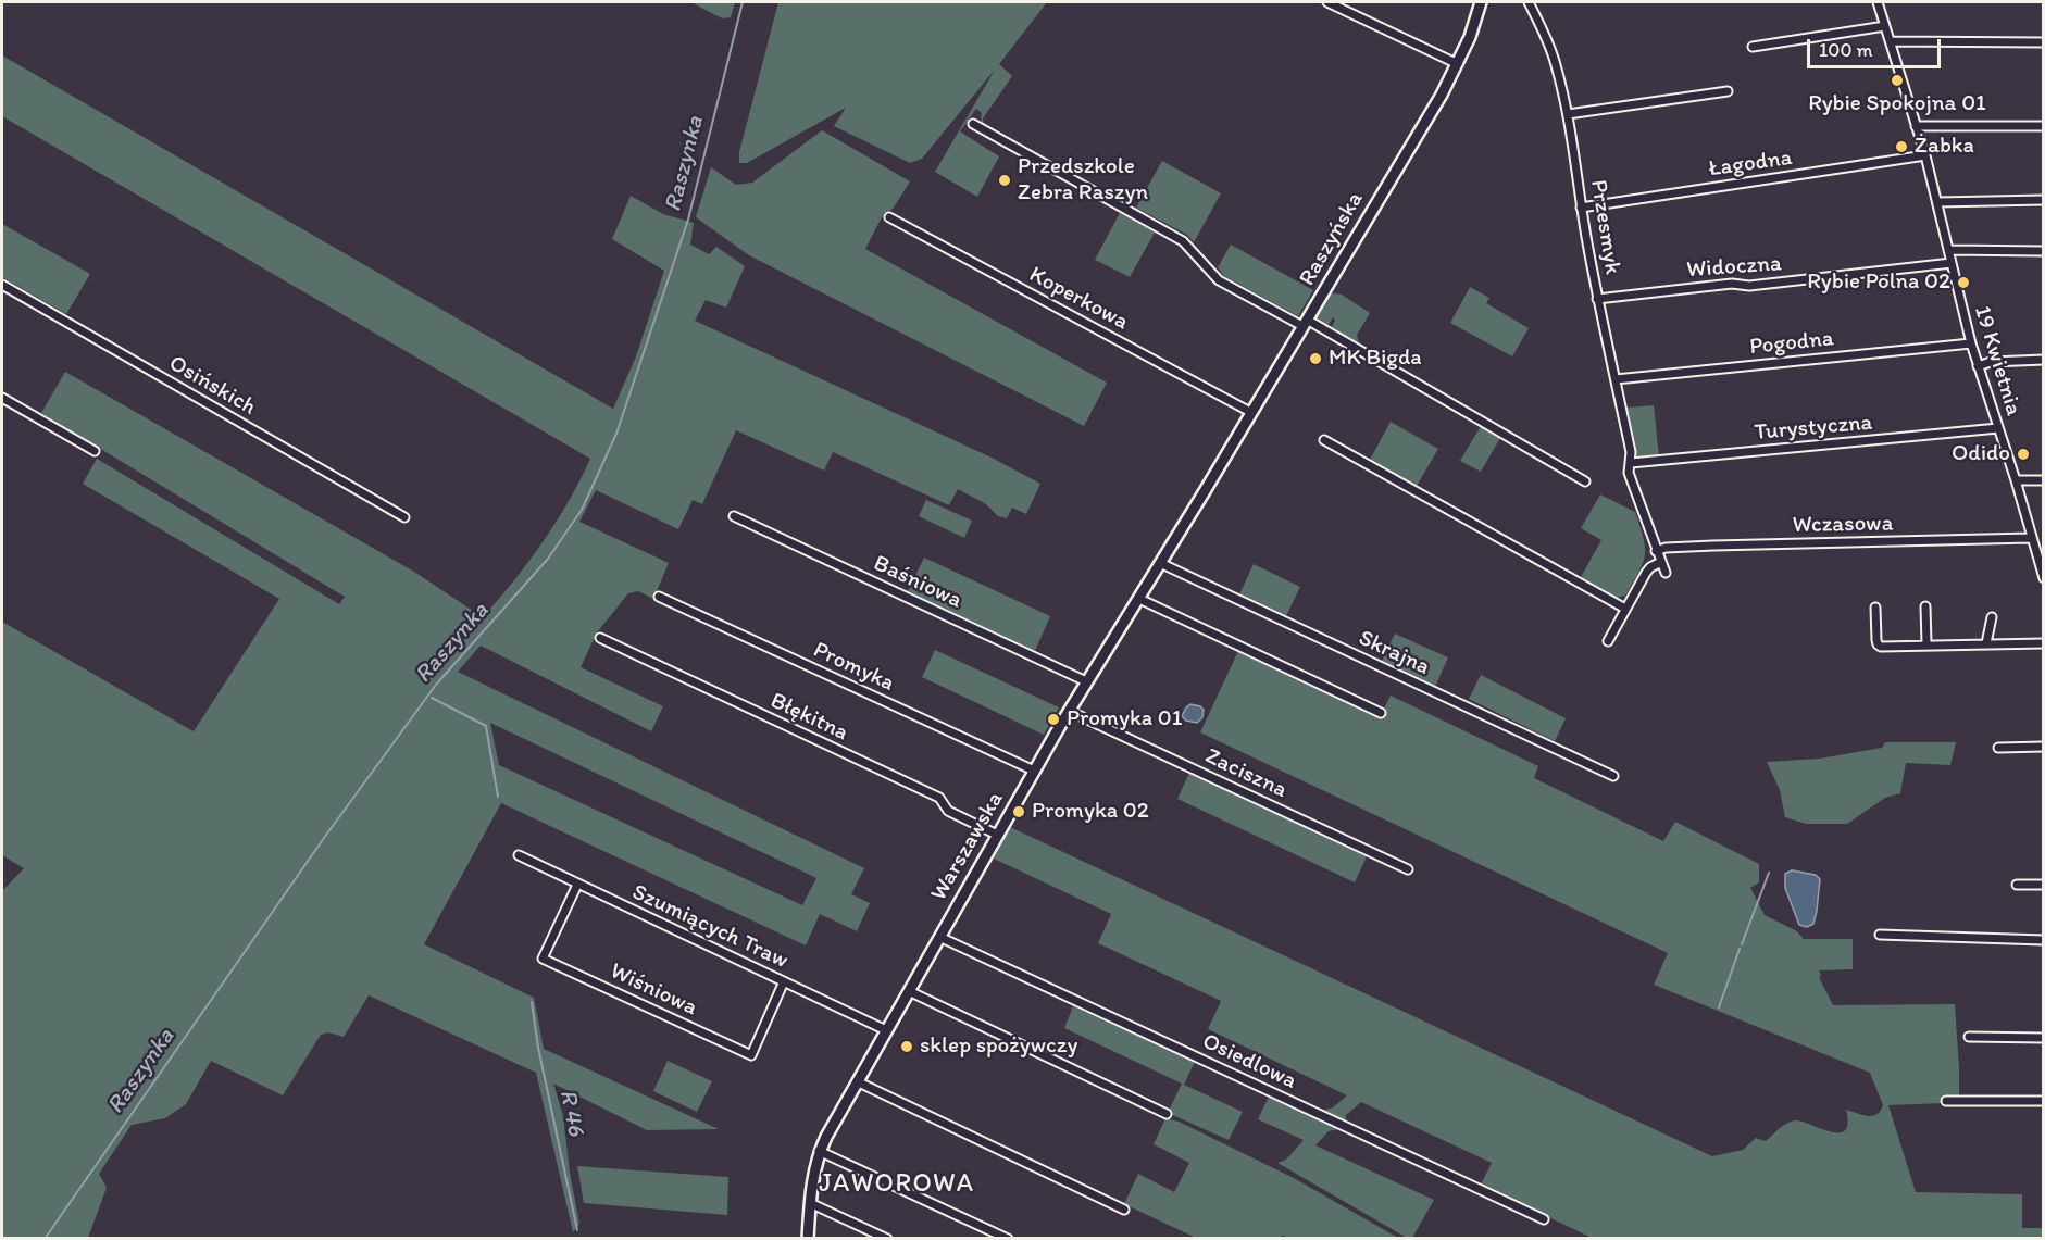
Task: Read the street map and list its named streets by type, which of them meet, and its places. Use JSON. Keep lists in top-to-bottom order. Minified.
{"streets":{"street":["Łagodna","Przesmyk","Raszyńska","Widoczna","Koperkowa","Pogodna","19 Kwietnia","Osińskich","Turystyczna","Wczasowa","Baśniowa","Skrajna","Promyka","Błękitna","Zaciszna","Warszawska","Szumiących Traw","Wiśniowa","Osiedlowa"]},"crossings":[["Łagodna","Przesmyk"],["Łagodna","19 Kwietnia"],["Przesmyk","Widoczna"],["Przesmyk","Pogodna"],["Przesmyk","Turystyczna"],["Przesmyk","Wczasowa"],["Raszyńska","Koperkowa"],["Raszyńska","Warszawska"],["Widoczna","19 Kwietnia"],["Pogodna","19 Kwietnia"],["19 Kwietnia","Turystyczna"],["19 Kwietnia","Wczasowa"],["Baśniowa","Warszawska"],["Skrajna","Warszawska"],["Promyka","Warszawska"],["Błękitna","Warszawska"],["Zaciszna","Warszawska"],["Warszawska","Szumiących Traw"],["Warszawska","Osiedlowa"],["Szumiących Traw","Wiśniowa"]],"districts":["JAWOROWA"],"water":["Raszynka","R 46"],"places":["Rybie Spokojna 01","Żabka","Przedszkole Zebra Raszyn","Rybie Polna 02","MK Bigda","Odido","Promyka 01","Promyka 02","sklep spożywczy"],"scale_bar":"100 m"}
